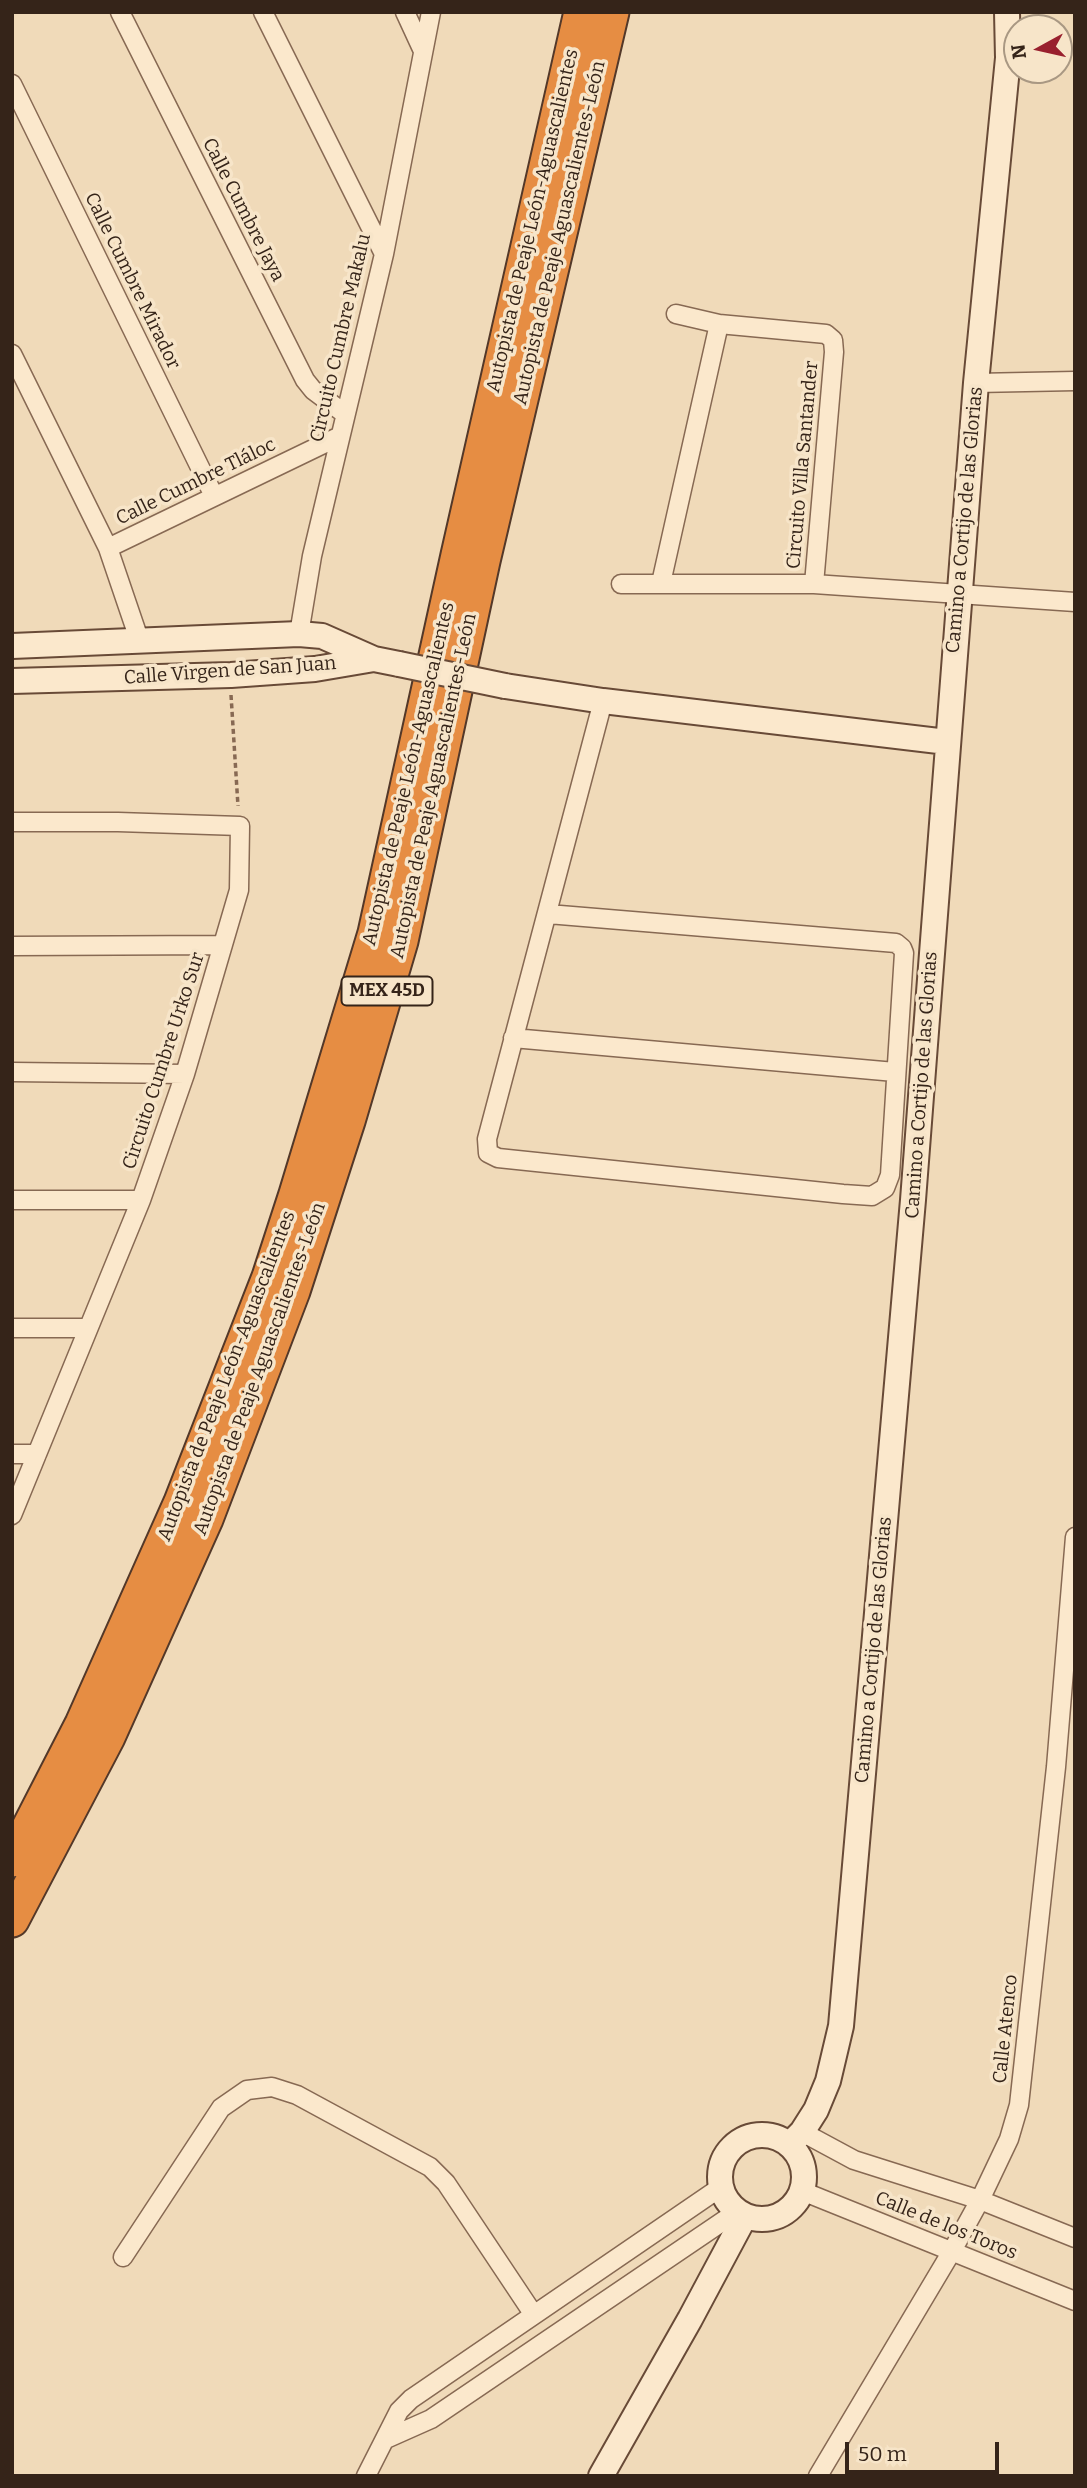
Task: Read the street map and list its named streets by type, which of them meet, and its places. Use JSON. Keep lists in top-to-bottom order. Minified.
{"streets":{"highway":["Autopista de Peaje León-Aguascalientes","Autopista de Peaje Aguascalientes-León","MEX 45D"],"street":["Calle Cumbre Jaya","Calle Cumbre Mirador","Circuito Cumbre Makalu","Circuito Villa Santander","Calle Cumbre Tláloc","Camino a Cortijo de las Glorias","Calle Virgen de San Juan","Circuito Cumbre Urko Sur","Calle Atenco","Calle de los Toros"]},"crossings":[["Calle Cumbre Jaya","Circuito Cumbre Makalu"],["Calle Cumbre Mirador","Calle Cumbre Tláloc"],["Circuito Cumbre Makalu","Calle Cumbre Tláloc"],["Circuito Cumbre Makalu","Calle Virgen de San Juan"],["Circuito Villa Santander","Camino a Cortijo de las Glorias"],["Camino a Cortijo de las Glorias","Calle de los Toros"],["Calle Atenco","Calle de los Toros"]],"scale_bar":"50 m","north":"left"}
